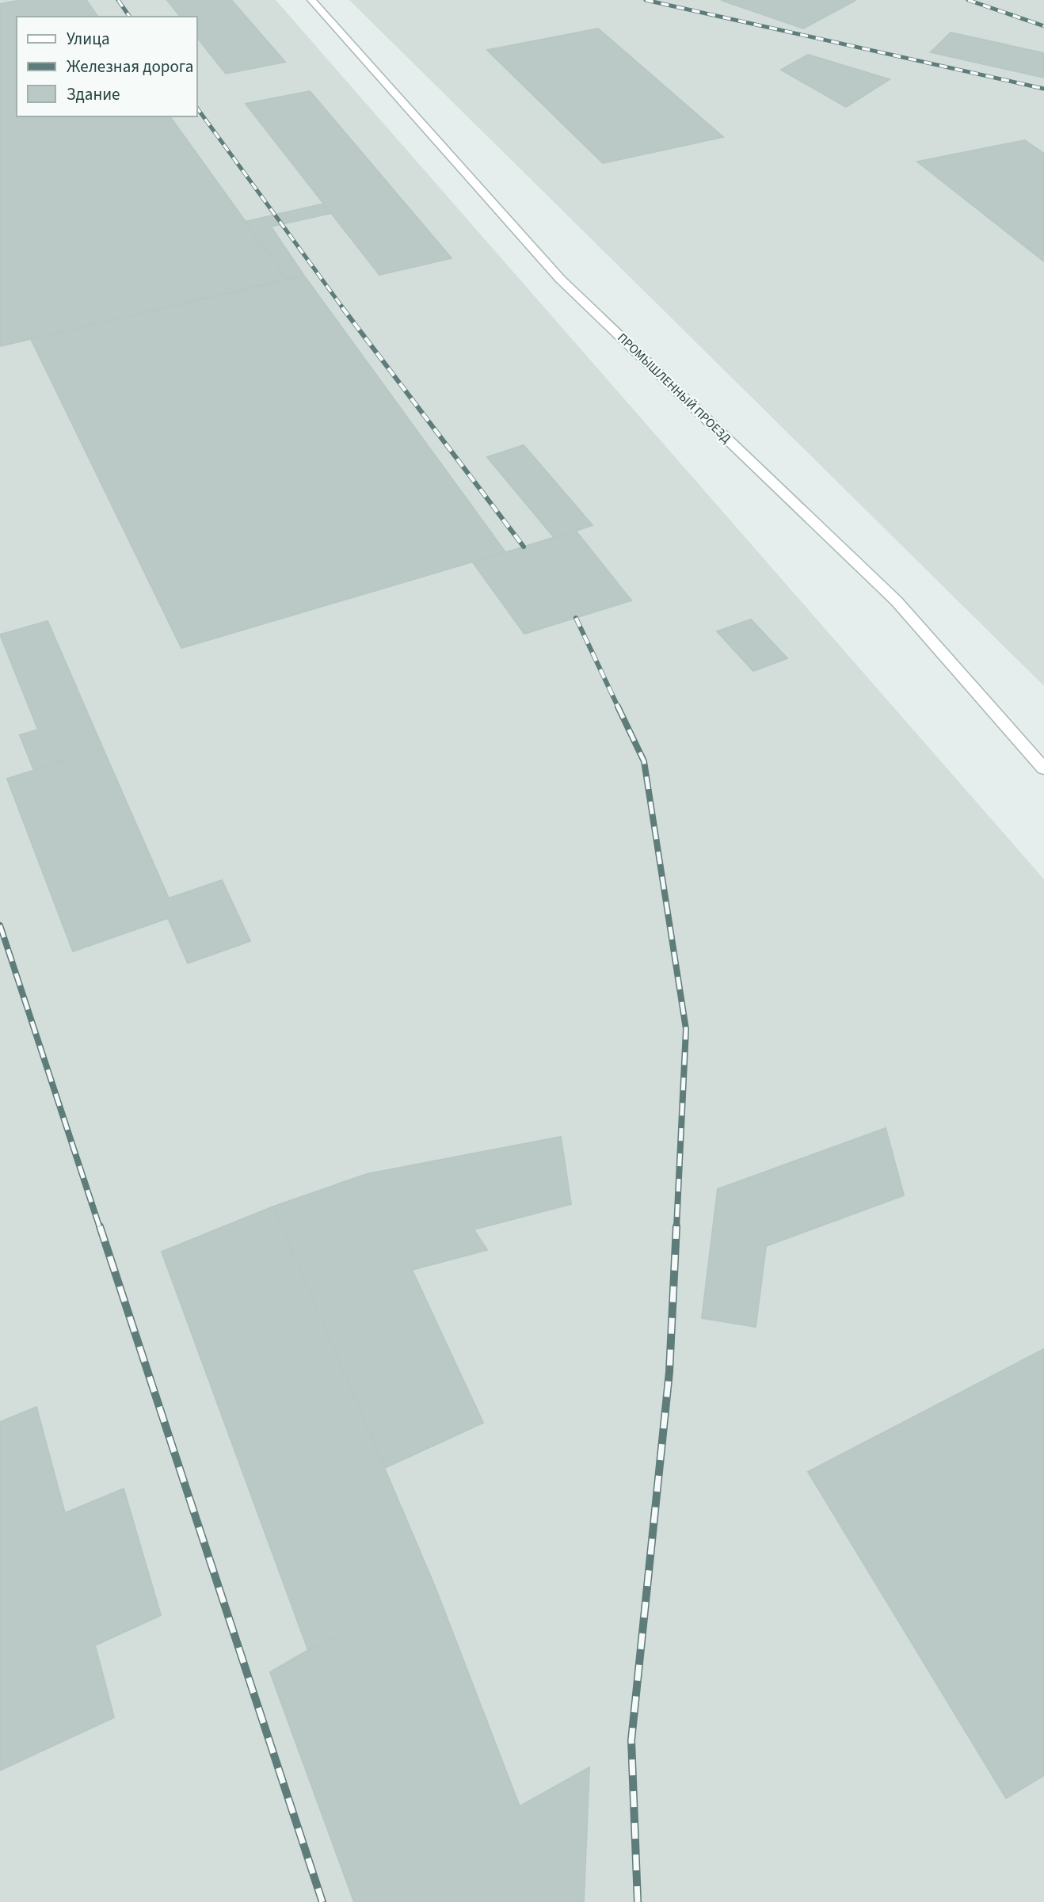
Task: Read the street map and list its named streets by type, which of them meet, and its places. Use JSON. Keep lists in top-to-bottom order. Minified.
{"streets":{"street":["ПРОМЫШЛЕННЫЙ ПРОЕЗД"]},"legend":["Улица","Железная дорога","Здание"]}
